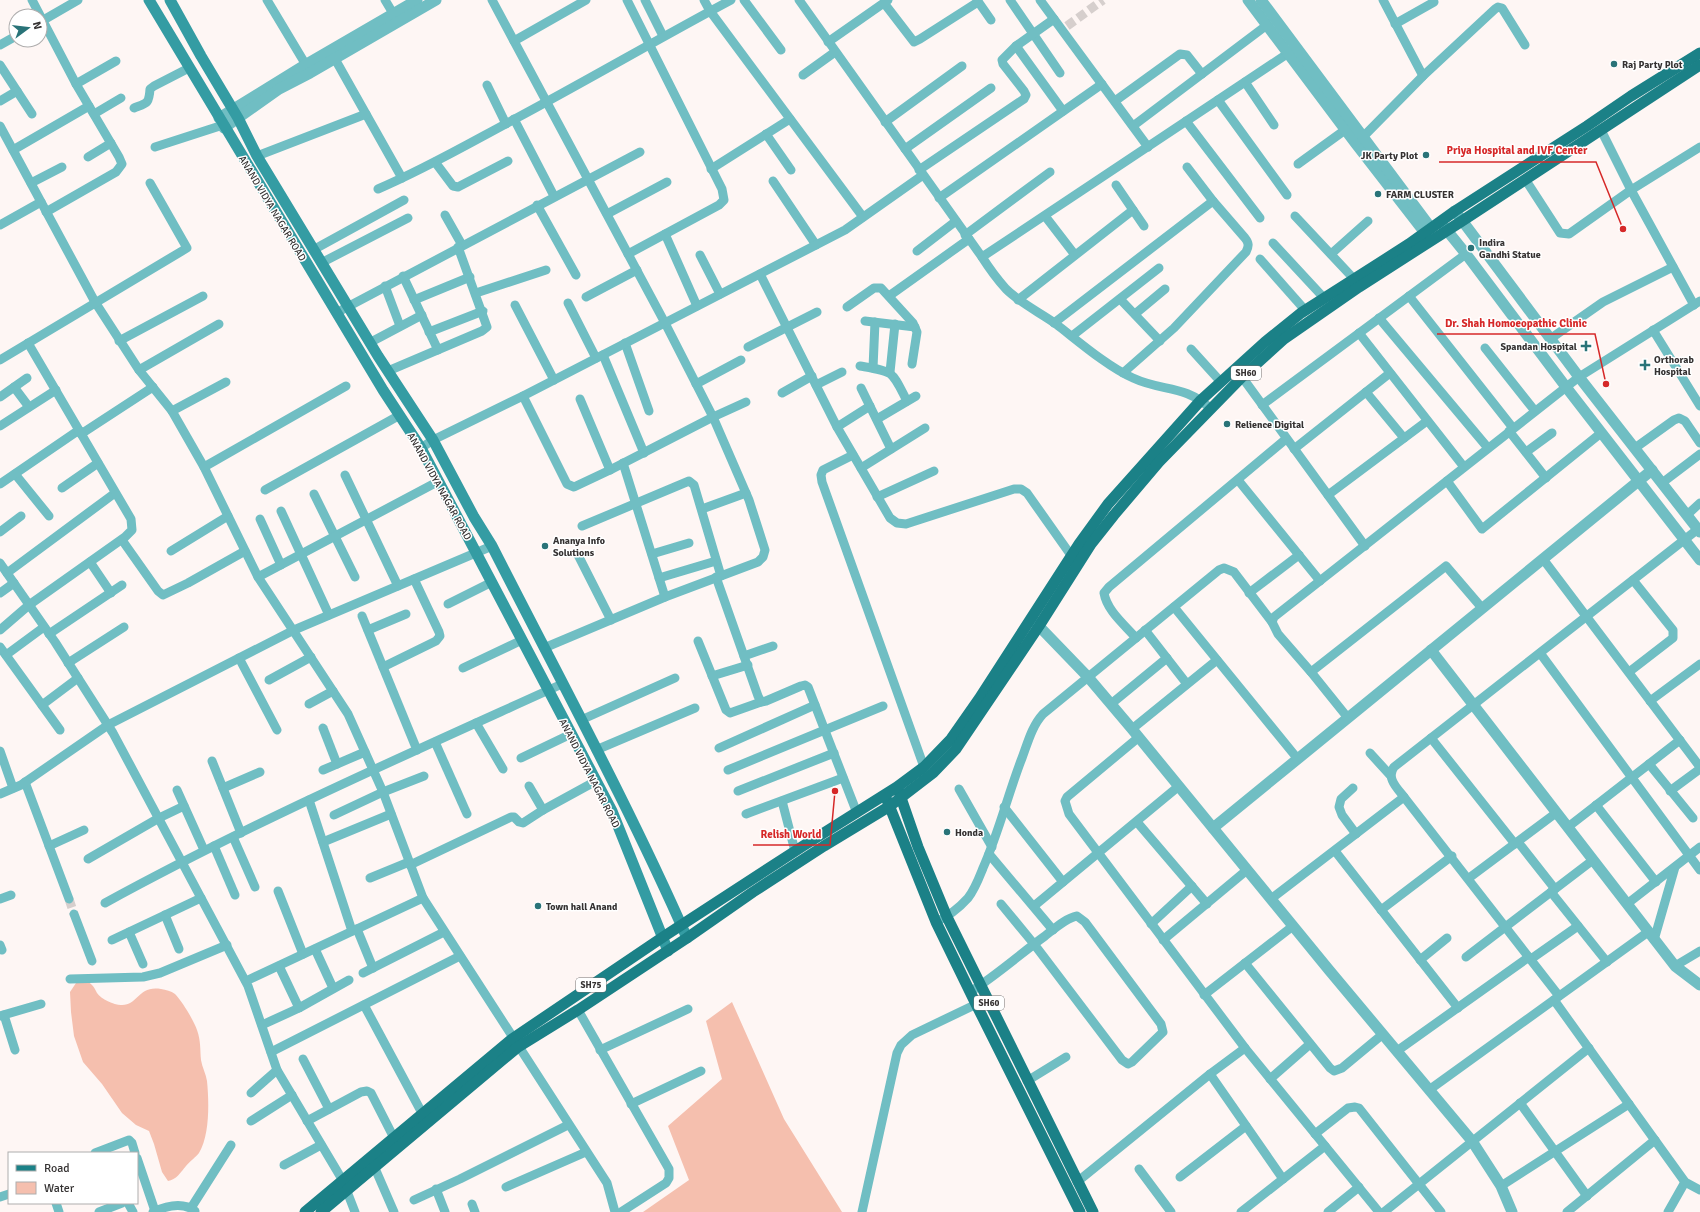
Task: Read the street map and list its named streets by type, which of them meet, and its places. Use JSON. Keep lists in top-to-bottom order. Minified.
{"streets":{"main road":["ANAND VIDYA NAGAR ROAD","SH60","SH75"]},"crossings":[["ANAND VIDYA NAGAR ROAD","SH75"],["SH60","SH75"]],"places":{"other":["Raj Party Plot","JK Party Plot","FARM CLUSTER","Priya Hospital and IVF Center","Indira Gandhi Statue","Dr. Shah Homoeopathic Clinic","Relience Digital","Ananya Info Solutions","Relish World","Honda","Town hall Anand"],"health":["Spandan Hospital","Orthorab Hospital"]},"legend":["Road","Water"],"north":"right"}
